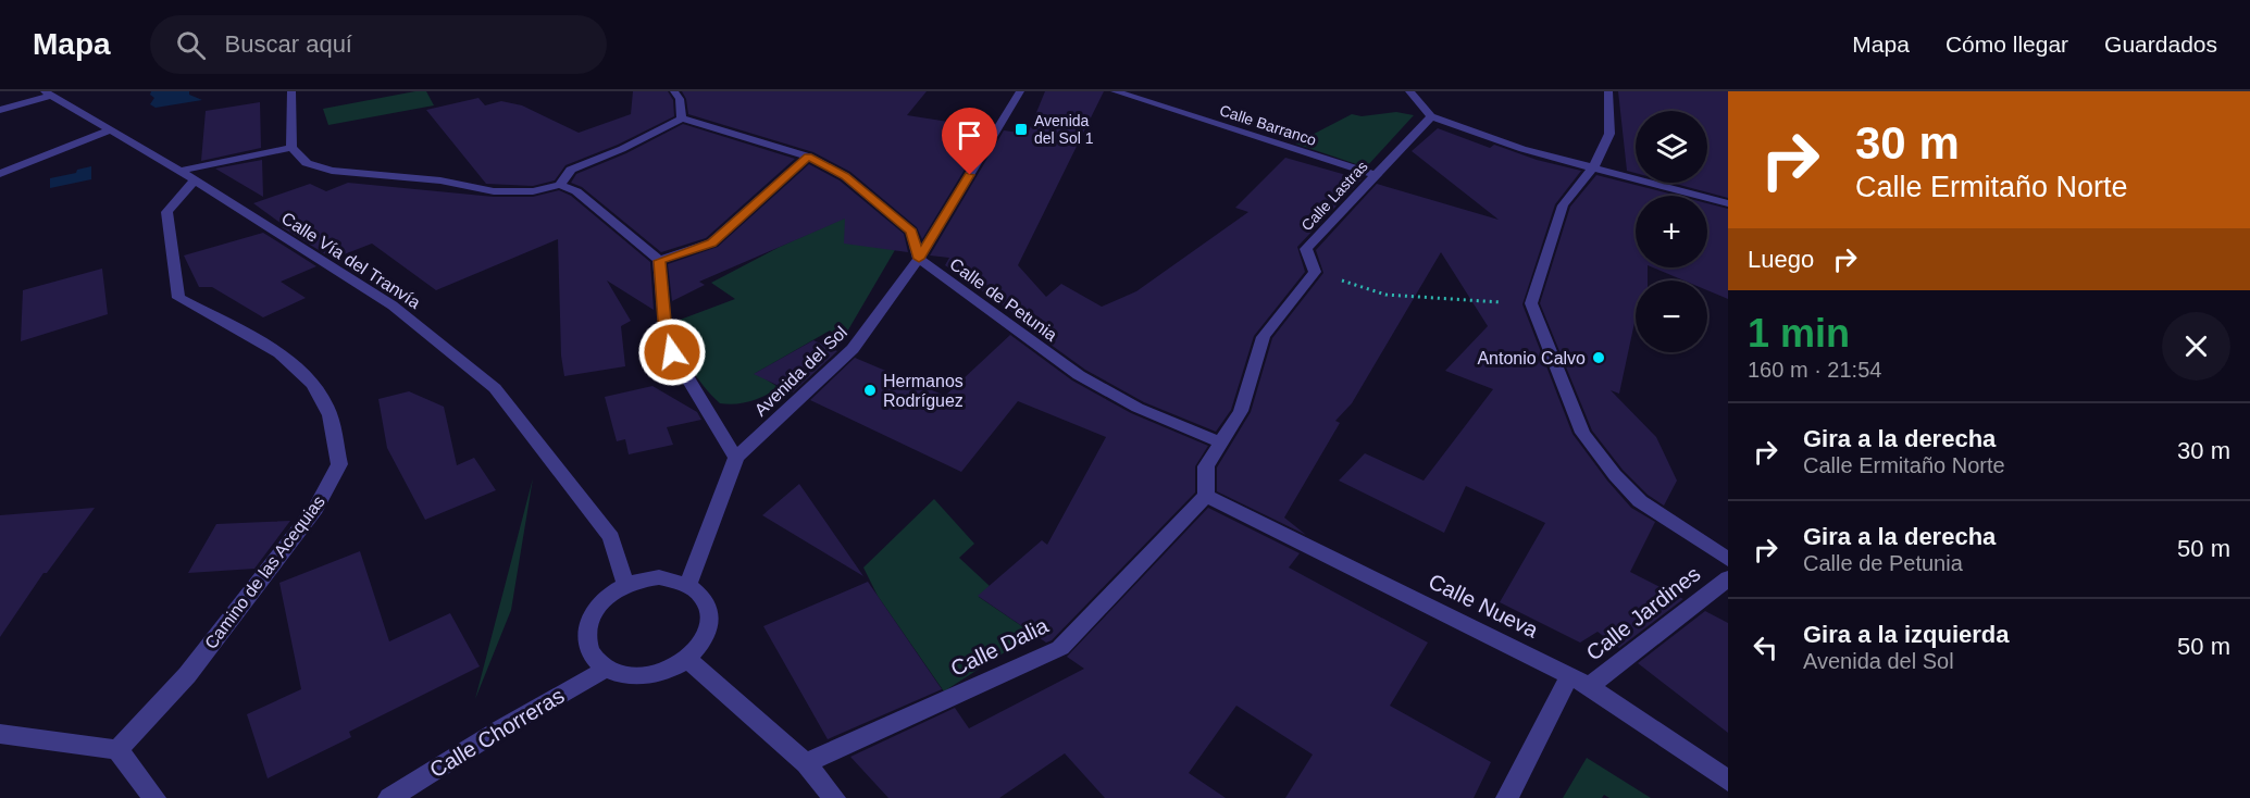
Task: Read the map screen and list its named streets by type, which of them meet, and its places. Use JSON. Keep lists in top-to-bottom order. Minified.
{"streets":{"street":["Calle Barranco","Calle Lastras","Calle Vía del Tranvía","Calle de Petunia","Avenida del Sol","Camino de las Acequias","Calle Nueva","Calle Jardines","Calle Dalia","Calle Chorreras"]},"crossings":[["Calle Barranco","Calle Lastras"],["Calle Vía del Tranvía","Avenida del Sol"],["Calle Vía del Tranvía","Camino de las Acequias"],["Calle Vía del Tranvía","Calle Chorreras"],["Calle de Petunia","Avenida del Sol"],["Avenida del Sol","Calle Chorreras"],["Calle Nueva","Calle Jardines"],["Calle Nueva","Calle Dalia"]],"places":{"transit":["Avenida del Sol 1"],"other":["Antonio Calvo","Hermanos Rodríguez"]},"page":{"header":"Mapa","search":"Buscar aquí","nav":["Mapa","Cómo llegar","Guardados"],"turn":["30 m","Calle Ermitaño Norte"],"map_buttons":["+","−"],"then":"Luego","heading":["1 min","160 m · 21:54"],"list":[{"name":"Gira a la derecha","note":"Calle Ermitaño Norte","value":"30 m"},{"name":"Gira a la derecha","note":"Calle de Petunia","value":"50 m"},{"name":"Gira a la izquierda","note":"Avenida del Sol","value":"50 m"}]}}
